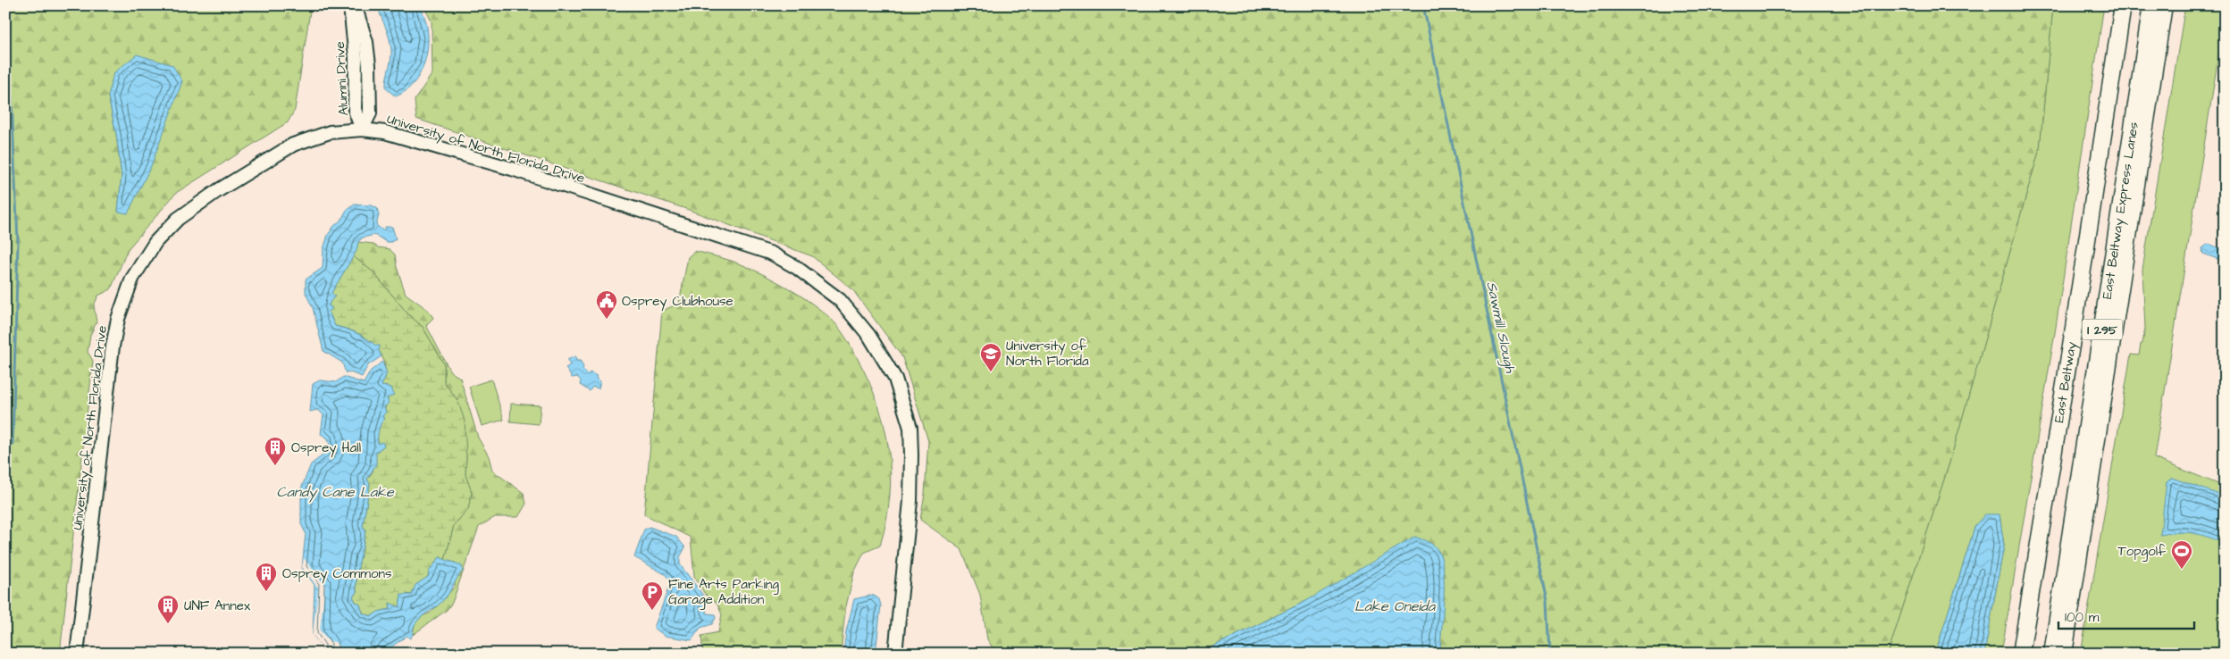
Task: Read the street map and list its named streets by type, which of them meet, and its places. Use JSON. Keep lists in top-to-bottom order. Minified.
{"streets":{"highway":["East Beltway Express Lanes","I 295","East Beltway"],"street":["Alumni Drive","University of North Florida Drive"]},"crossings":[["Alumni Drive","University of North Florida Drive"]],"water":["Sawmill Slough","Candy Cane Lake","Lake Oneida"],"places":{"public building":["Osprey Clubhouse"],"school or university":["University of North Florida"],"building":["Osprey Hall","Osprey Commons","UNF Annex"],"sports":["Topgolf"],"parking":["Fine Arts Parking Garage Addition"]},"scale_bar":"100 m"}
